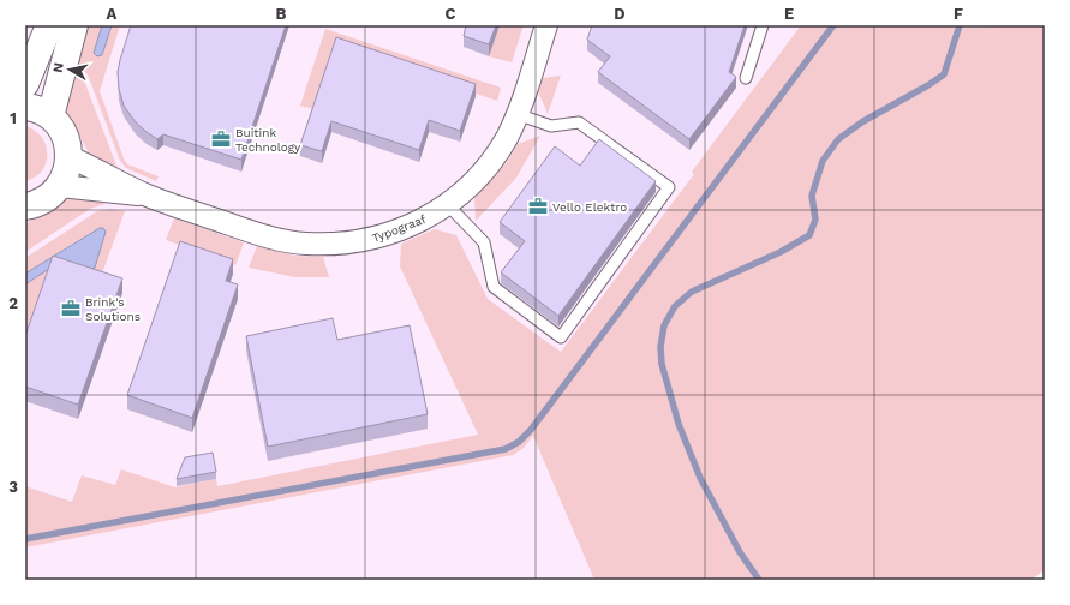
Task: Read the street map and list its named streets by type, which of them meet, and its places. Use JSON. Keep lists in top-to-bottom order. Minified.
{"streets":{"street":["Typograaf"]},"places":{"office":["Buitink Technology","Vello Elektro","Brink's Solutions"]},"north":"left","grid":{"columns":["A","B","C","D","E","F"],"rows":["1","2","3"]}}
